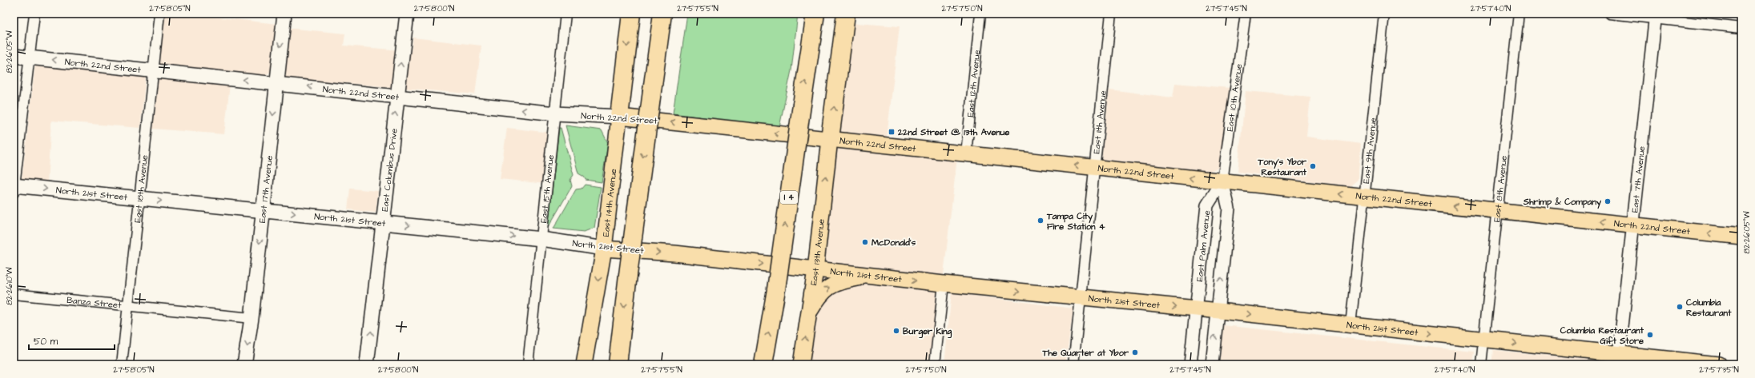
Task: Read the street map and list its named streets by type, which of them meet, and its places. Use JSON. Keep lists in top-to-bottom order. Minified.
{"streets":{"highway":["I 4"],"main road":["North 22nd Street","East Columbus Drive","East 17th Avenue","North 21st Street","East 14th Avenue","East 13th Avenue"],"street":["East 12th Avenue","East 10th Avenue","East 11th Avenue","East 9th Avenue","East 7th Avenue","East 18th Avenue","East 15th Avenue","East 8th Avenue","East Palm Avenue","Banza Street"]},"crossings":[["North 22nd Street","East 12th Avenue"],["North 22nd Street","East 10th Avenue"],["North 22nd Street","East 11th Avenue"],["North 22nd Street","East 9th Avenue"],["North 22nd Street","East Columbus Drive"],["North 22nd Street","East 7th Avenue"],["North 22nd Street","East 18th Avenue"],["North 22nd Street","East 17th Avenue"],["North 22nd Street","East 15th Avenue"],["North 22nd Street","East 8th Avenue"],["North 22nd Street","East 14th Avenue"],["North 22nd Street","East Palm Avenue"],["North 22nd Street","East 13th Avenue"],["East 10th Avenue","East Palm Avenue"],["East 11th Avenue","North 21st Street"],["East 9th Avenue","North 21st Street"],["East Columbus Drive","North 21st Street"],["East 7th Avenue","North 21st Street"],["East 18th Avenue","North 21st Street"],["East 18th Avenue","Banza Street"],["East 17th Avenue","North 21st Street"],["East 17th Avenue","Banza Street"],["East 15th Avenue","North 21st Street"],["East 8th Avenue","North 21st Street"],["North 21st Street","East 14th Avenue"],["North 21st Street","East Palm Avenue"],["North 21st Street","East 13th Avenue"]],"one_way":["North 22nd Street","East Columbus Drive","East 17th Avenue","North 21st Street","East 14th Avenue","East 13th Avenue"],"places":{"transit":["22nd Street @ 13th Avenue"],"other":["Tony's Ybor Restaurant","Shrimp & Company","Tampa City Fire Station 4","McDonald's","Columbia Restaurant","Burger King","Columbia Restaurant Gift Store","The Quarter at Ybor"]},"scale_bar":"50 m","coordinates":["27°58'05\"N","27°58'00\"N","27°57'55\"N","27°57'50\"N","27°57'45\"N","27°57'40\"N","82°26'05\"W","82°26'10\"W","27°57'35\"N"]}
